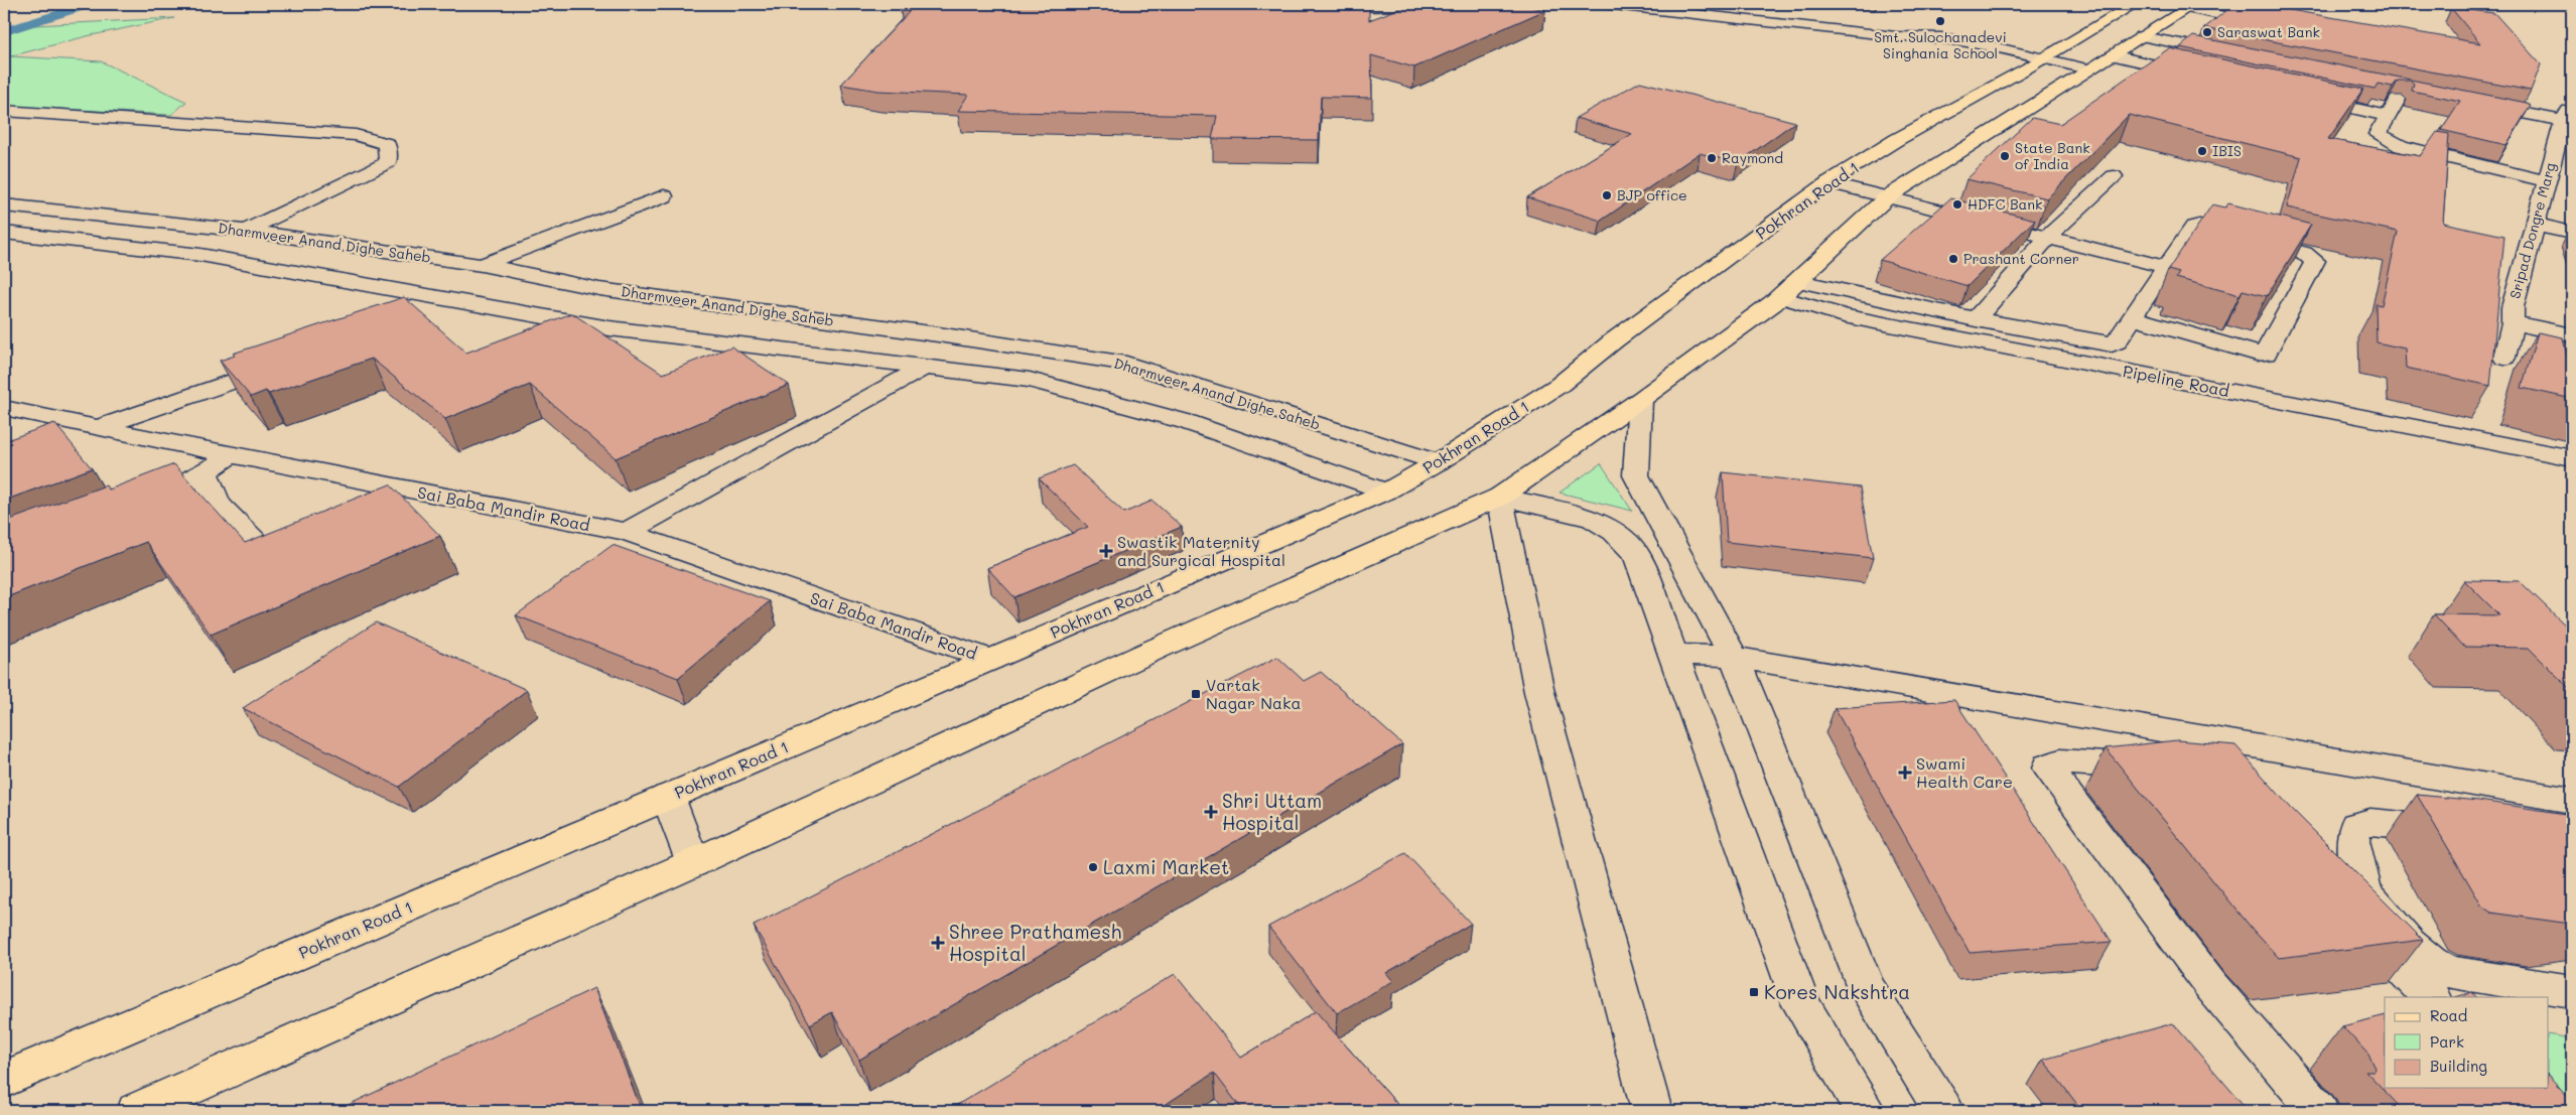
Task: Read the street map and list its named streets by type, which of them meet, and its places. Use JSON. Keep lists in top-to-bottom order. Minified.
{"streets":{"main road":["Pokhran Road 1"],"street":["Sripad Dongre Marg","Dharmveer Anand Dighe Saheb","Pipeline Road","Sai Baba Mandir Road"]},"crossings":[["Pokhran Road 1","Dharmveer Anand Dighe Saheb"],["Pokhran Road 1","Sai Baba Mandir Road"]],"places":{"other":["Smt. Sulochanadevi Singhania School","Saraswat Bank","IBIS","State Bank of India","Raymond","BJP office","HDFC Bank","Prashant Corner","Laxmi Market"],"health":["Swastik Maternity and Surgical Hospital","Swami Health Care","Shri Uttam Hospital","Shree Prathamesh Hospital"],"transit":["Vartak Nagar Naka","Kores Nakshtra"]},"legend":["Road","Park","Building"]}
